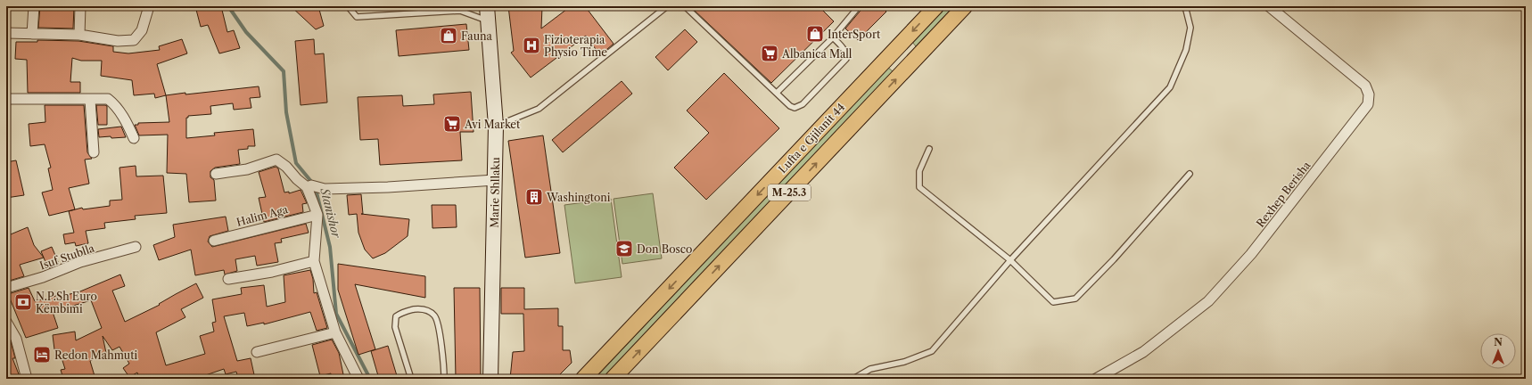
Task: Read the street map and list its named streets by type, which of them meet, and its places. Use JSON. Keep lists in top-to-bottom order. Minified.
{"streets":{"main road":["Lufta e Gjilanit 44","M-25.3"],"street":["Marie Shllaku","Rexhep Berisha","Halim Aga","Isuf Stublla"]},"water":["Stanishor"],"places":{"shop":["InterSport","Fauna"],"hospital":["Fizioterapia Physio Time"],"supermarket":["Albanica Mall","Avi Market"],"building":["Washingtoni"],"school or university":["Don Bosco"],"bank":["N.P.Sh Euro Këmbimi"],"hotel":["Redon Mahmuti"]},"north":"top"}
